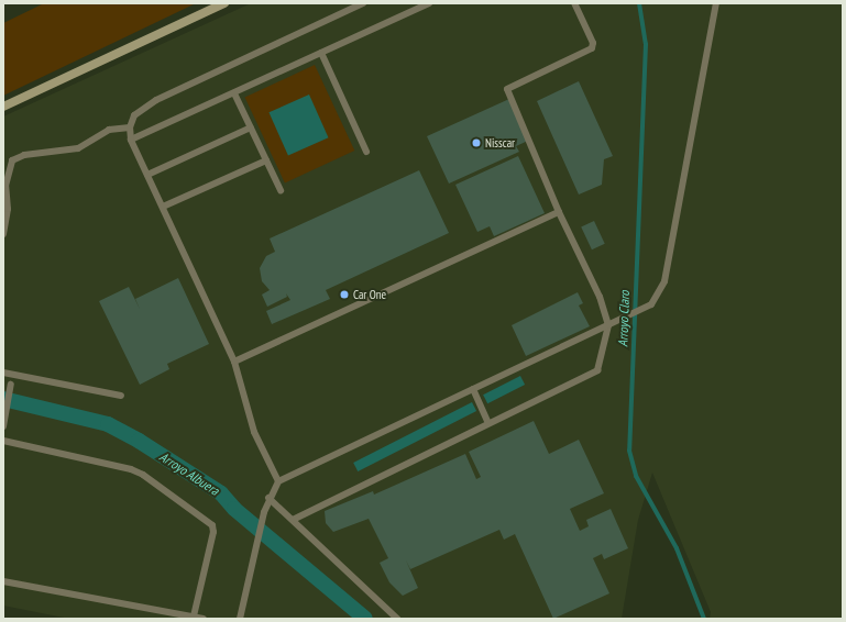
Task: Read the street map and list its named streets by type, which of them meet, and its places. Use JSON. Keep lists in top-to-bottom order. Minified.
{"water":["Arroyo Claro","Arroyo Albuera"],"places":["Nisscar","Car One"]}
